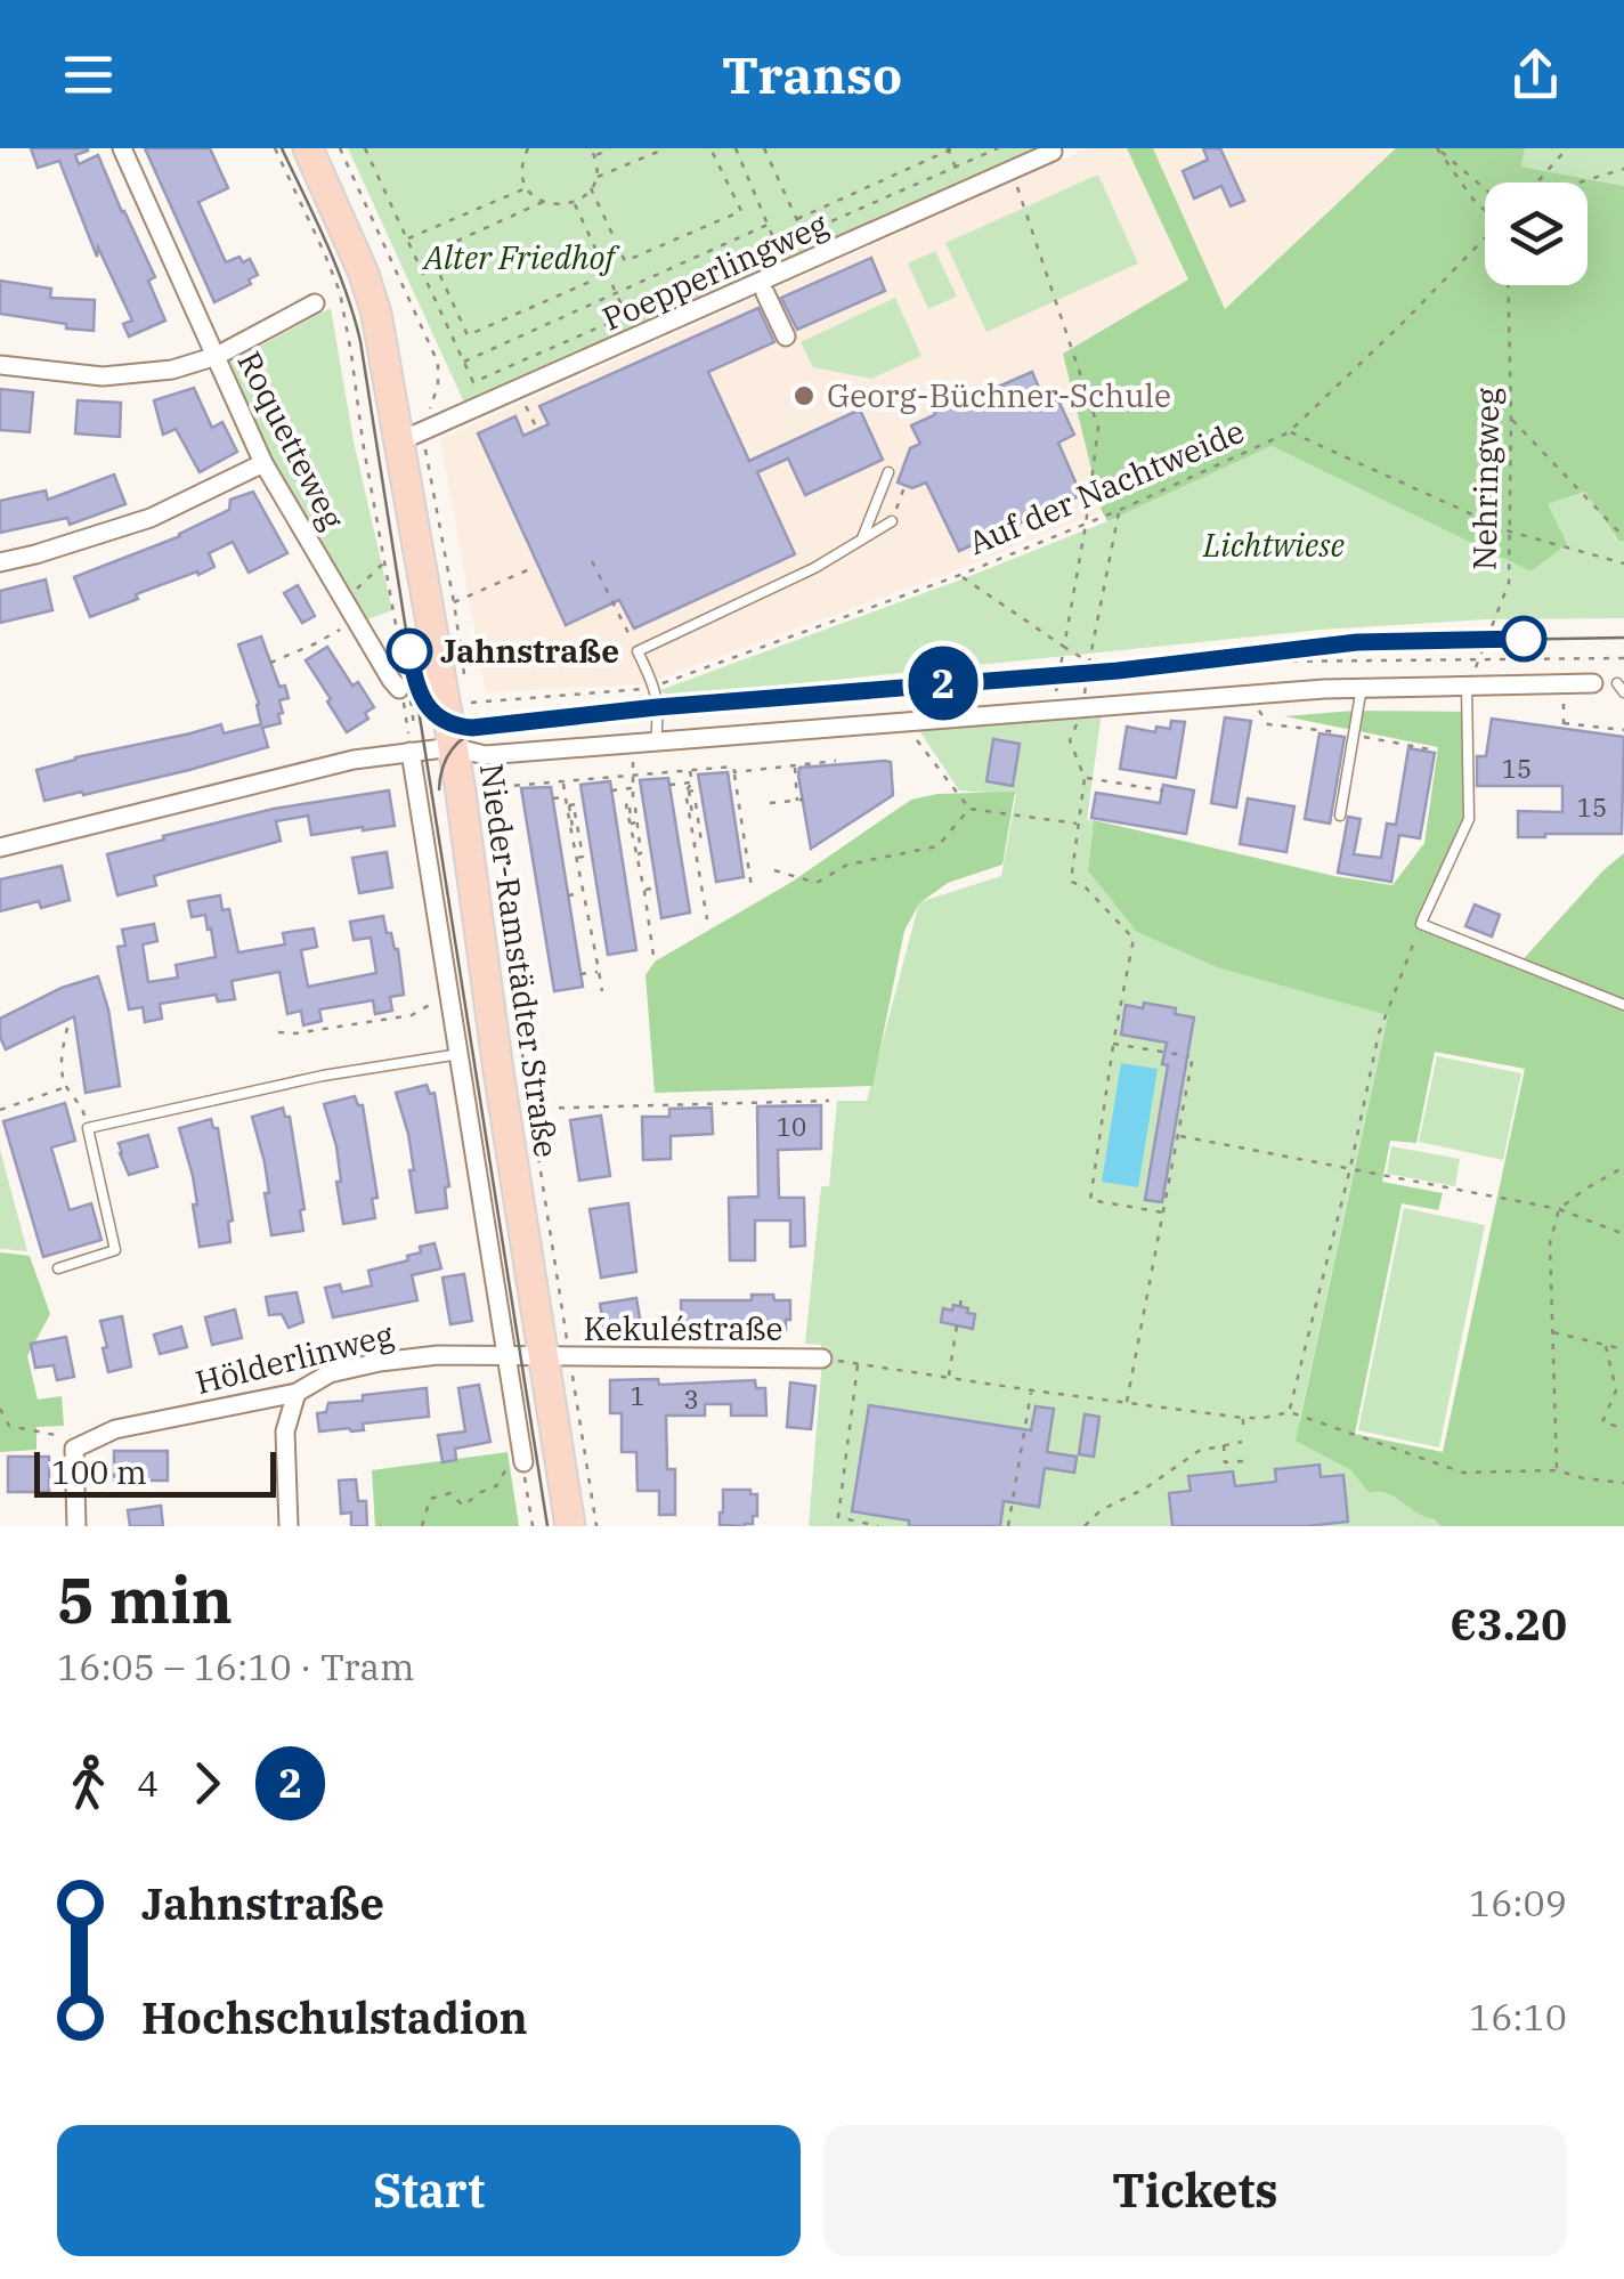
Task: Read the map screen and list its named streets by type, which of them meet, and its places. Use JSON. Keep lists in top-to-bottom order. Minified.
{"streets":{"main road":["Nieder-Ramstädter Straße"],"street":["Poepperlingweg","Roquetteweg","Kekuléstraße","Hölderlinweg"],"path":["Nehringweg","Auf der Nachtweide"]},"crossings":[["Poepperlingweg","Nieder-Ramstädter Straße"],["Nieder-Ramstädter Straße","Kekuléstraße"],["Nieder-Ramstädter Straße","Hölderlinweg"],["Kekuléstraße","Hölderlinweg"]],"parks":["Alter Friedhof","Lichtwiese"],"places":["Georg-Büchner-Schule","Jahnstraße"],"lines":["tram line 2"],"house_numbers":["15","15","10","1","3"],"scale_bar":"100 m","page":{"header":"Transo","on_map":"2","scale":"100 m","heading":["5 min","16:05 – 16:10 · Tram","€3.20"],"legs":["4","2"],"list":[{"name":"Jahnstraße","value":"16:09"},{"name":"Hochschulstadion","value":"16:10"}],"buttons":["Start","Tickets"]}}
